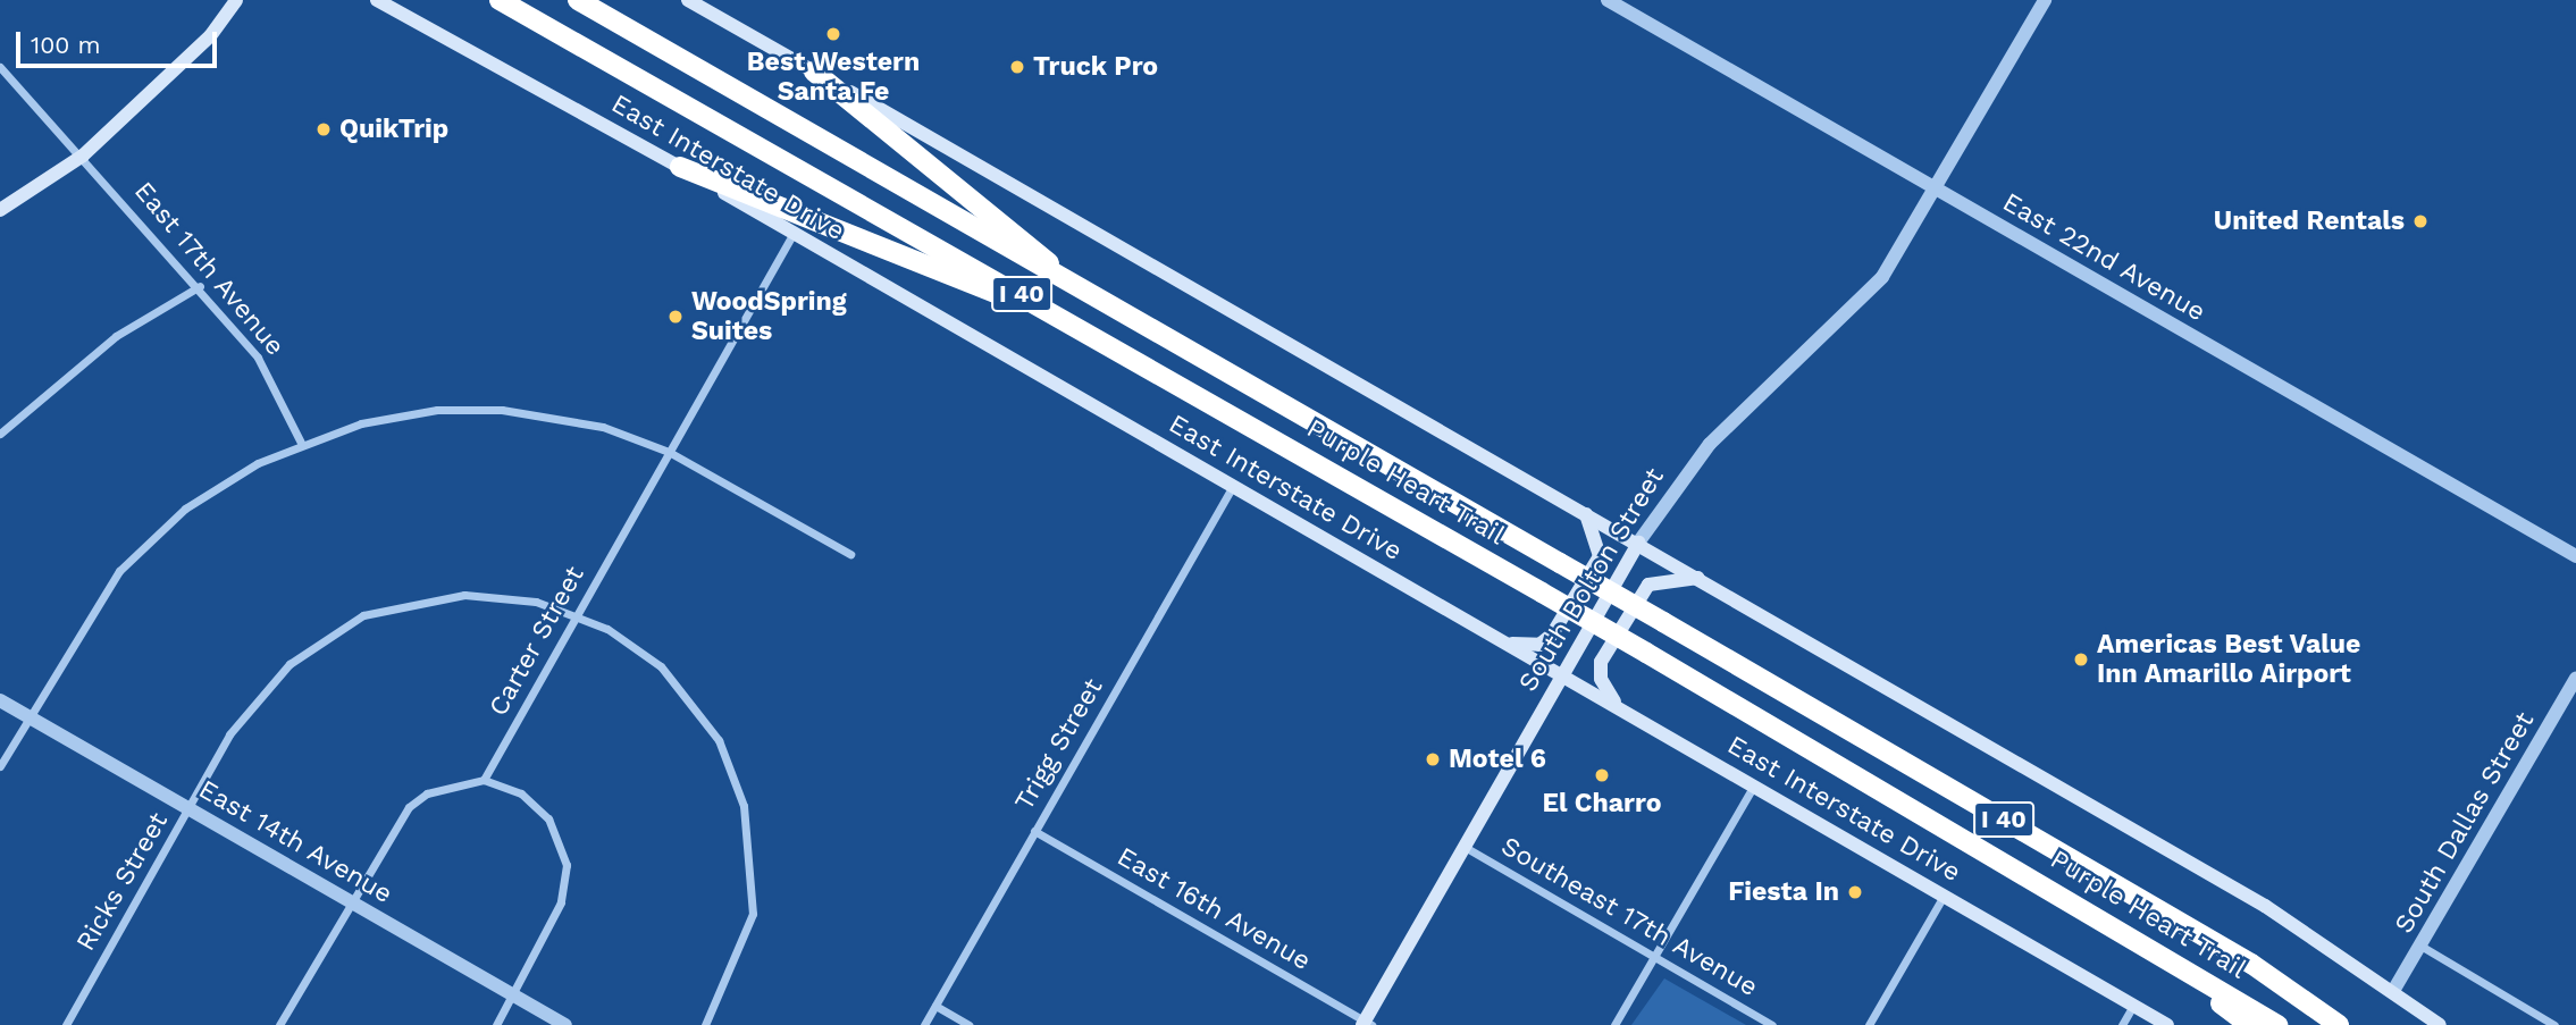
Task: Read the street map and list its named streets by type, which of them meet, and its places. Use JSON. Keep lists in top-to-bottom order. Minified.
{"streets":{"highway":["I 40","Purple Heart Trail"],"main road":["East Interstate Drive","South Bolton Street"],"street":["East 22nd Avenue","East 17th Avenue","Carter Street","Trigg Street","South Dallas Street","East 14th Avenue","Ricks Street","East 16th Avenue","Southeast 17th Avenue"]},"crossings":[["East Interstate Drive","South Bolton Street"],["East Interstate Drive","Carter Street"],["East Interstate Drive","Trigg Street"],["East 22nd Avenue","South Bolton Street"],["South Bolton Street","East 16th Avenue"],["South Bolton Street","Southeast 17th Avenue"],["Carter Street","East 14th Avenue"],["Carter Street","Ricks Street"],["Trigg Street","East 16th Avenue"],["East 14th Avenue","Ricks Street"]],"places":["Best Western Santa Fe","Truck Pro","QuikTrip","United Rentals","WoodSpring Suites","Americas Best Value Inn Amarillo Airport","Motel 6","El Charro","Fiesta In"],"scale_bar":"100 m"}
